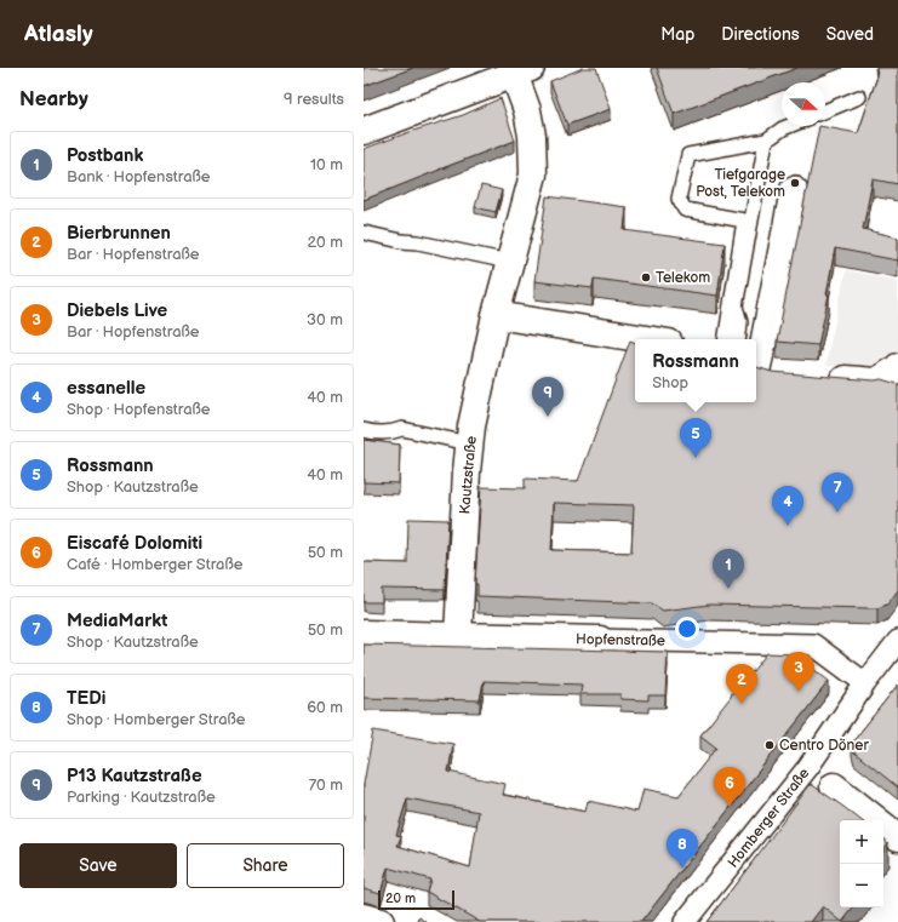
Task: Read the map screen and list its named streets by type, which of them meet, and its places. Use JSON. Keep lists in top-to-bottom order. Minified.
{"streets":{"street":["Kautzstraße","Hopfenstraße","Homberger Straße"]},"crossings":[["Kautzstraße","Hopfenstraße"],["Hopfenstraße","Homberger Straße"]],"places":["Tiefgarage Post, Telekom","Telekom","Centro Döner"],"scale_bar":"20 m","north":"right","page":{"header":"Atlasly","nav":["Map","Directions","Saved"],"heading":["Nearby","9 results"],"list":[{"mark":"1","name":"Postbank","note":"Bank · Hopfenstraße","value":"10 m"},{"mark":"2","name":"Bierbrunnen","note":"Bar · Hopfenstraße","value":"20 m"},{"mark":"3","name":"Diebels Live","note":"Bar · Hopfenstraße","value":"30 m"},{"mark":"4","name":"essanelle","note":"Shop · Hopfenstraße","value":"40 m"},{"mark":"5","name":"Rossmann","note":"Shop · Kautzstraße","value":"40 m"},{"mark":"6","name":"Eiscafé Dolomiti","note":"Café · Homberger Straße","value":"50 m"},{"mark":"7","name":"MediaMarkt","note":"Shop · Kautzstraße","value":"50 m"},{"mark":"8","name":"TEDi","note":"Shop · Homberger Straße","value":"60 m"},{"mark":"9","name":"P13 Kautzstraße","note":"Parking · Kautzstraße","value":"70 m"}],"popup":["Rossmann","Shop"],"pins":["9","5","7","4","1","3","2","6","8"],"map_buttons":["+","−"],"buttons":["Save","Share"],"scale":"20 m"}}
